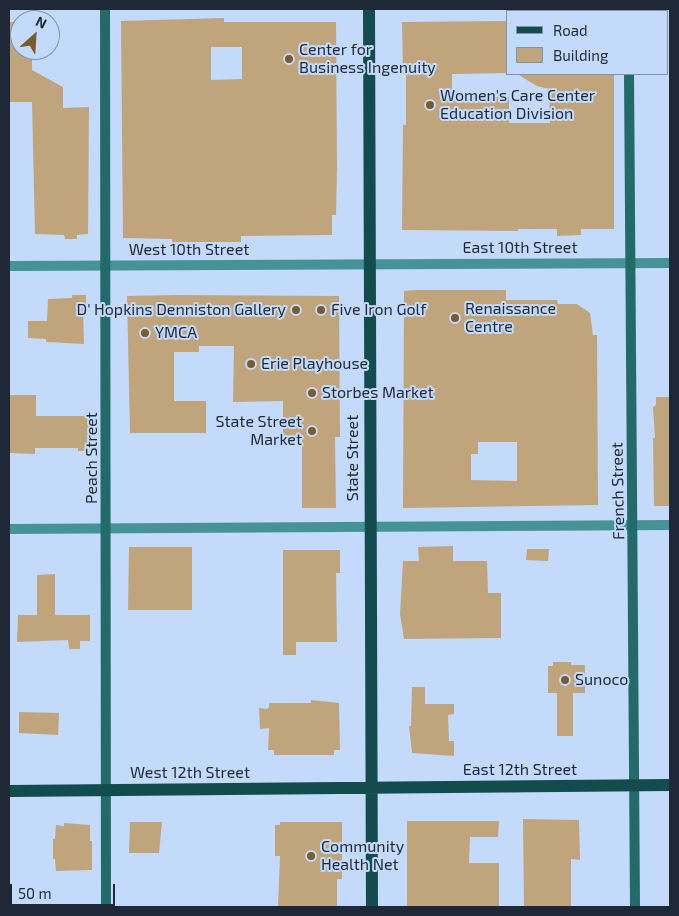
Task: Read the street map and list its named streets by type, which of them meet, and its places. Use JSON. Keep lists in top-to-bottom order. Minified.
{"streets":{"main road":["Peach Street","State Street","French Street","East 12th Street","West 12th Street"],"street":["East 10th Street","West 10th Street"]},"crossings":[["East 10th Street","West 10th Street"],["East 10th Street","State Street"],["East 10th Street","French Street"],["West 10th Street","Peach Street"],["West 10th Street","State Street"],["Peach Street","West 12th Street"],["State Street","East 12th Street"],["State Street","West 12th Street"],["French Street","East 12th Street"],["East 12th Street","West 12th Street"]],"places":["Center for Business Ingenuity","Women's Care Center Education Division","D' Hopkins Denniston Gallery","Five Iron Golf","Renaissance Centre","YMCA","Erie Playhouse","Storbes Market","State Street Market","Sunoco","Community Health Net"],"legend":["Road","Building"],"scale_bar":"50 m","north":"top right"}
